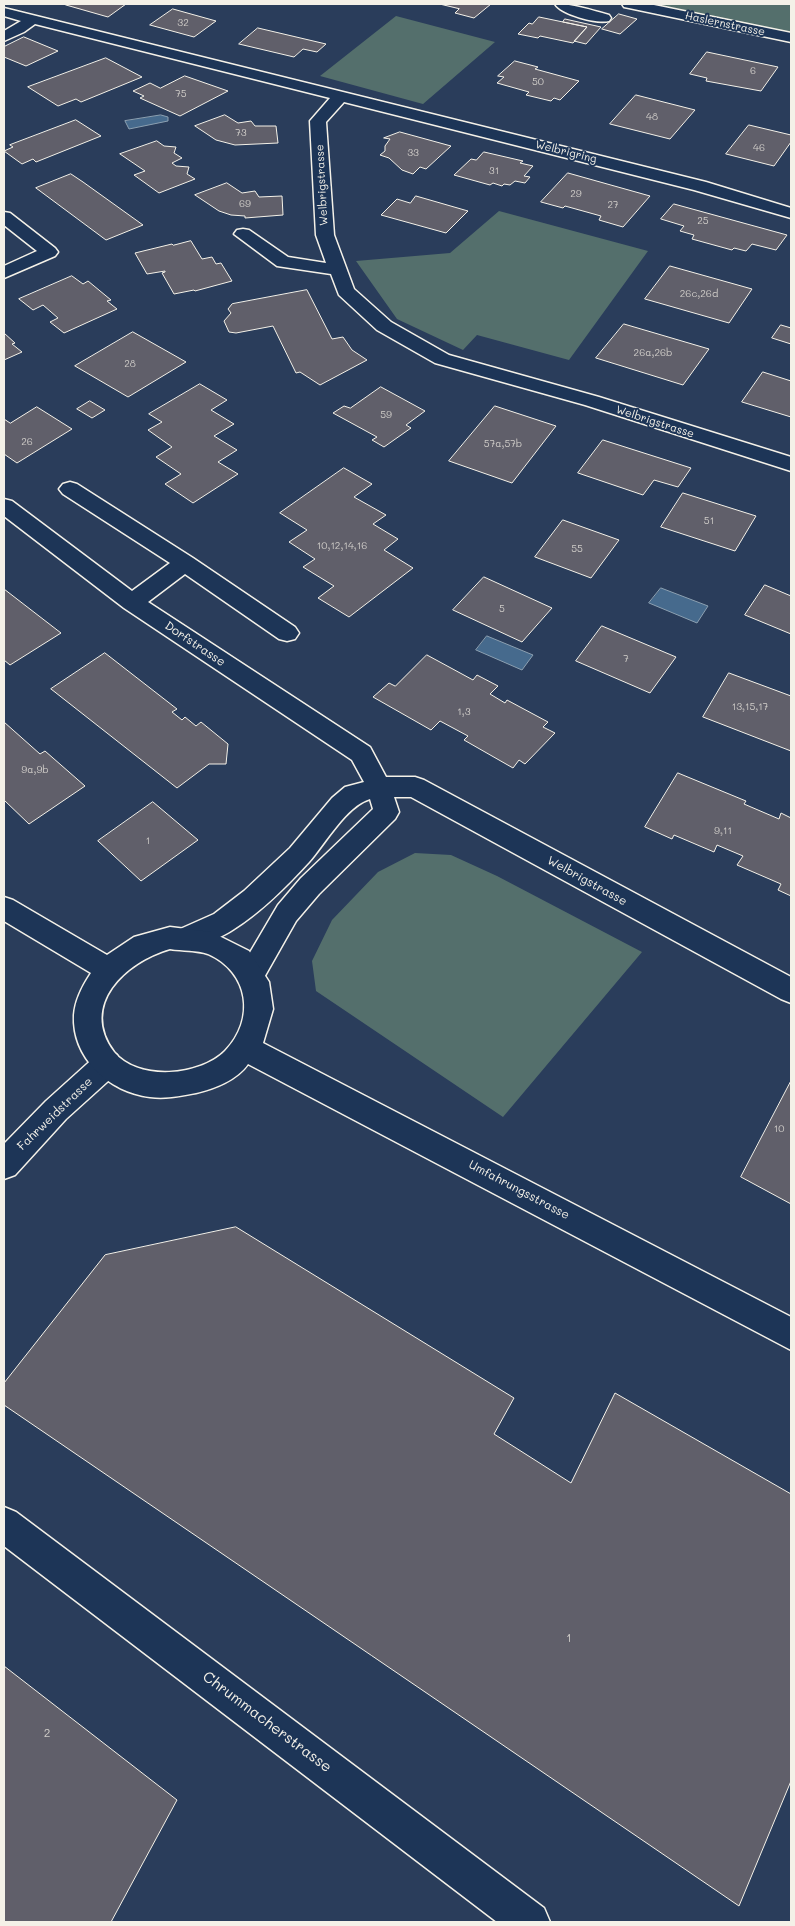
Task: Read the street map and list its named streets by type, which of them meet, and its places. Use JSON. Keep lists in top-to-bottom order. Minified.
{"streets":{"street":["Haslernstrasse","Welbrigring","Welbrigstrasse","Dorfstrasse","Fahrweidstrasse","Umfahrungsstrasse","Chrummacherstrasse"]},"crossings":[["Welbrigring","Welbrigstrasse"],["Welbrigstrasse","Dorfstrasse"],["Dorfstrasse","Fahrweidstrasse"],["Dorfstrasse","Umfahrungsstrasse"],["Fahrweidstrasse","Umfahrungsstrasse"]],"house_numbers":["32","6","50","75","48","73","46","33","31","29","69","27","25","26c,26d","26a,26b","28","59","26","57a,57b","51","10,12,14,16","55","5","7","13,15,17","1,3","9a,9b","9,11","1","10","1","2"]}
